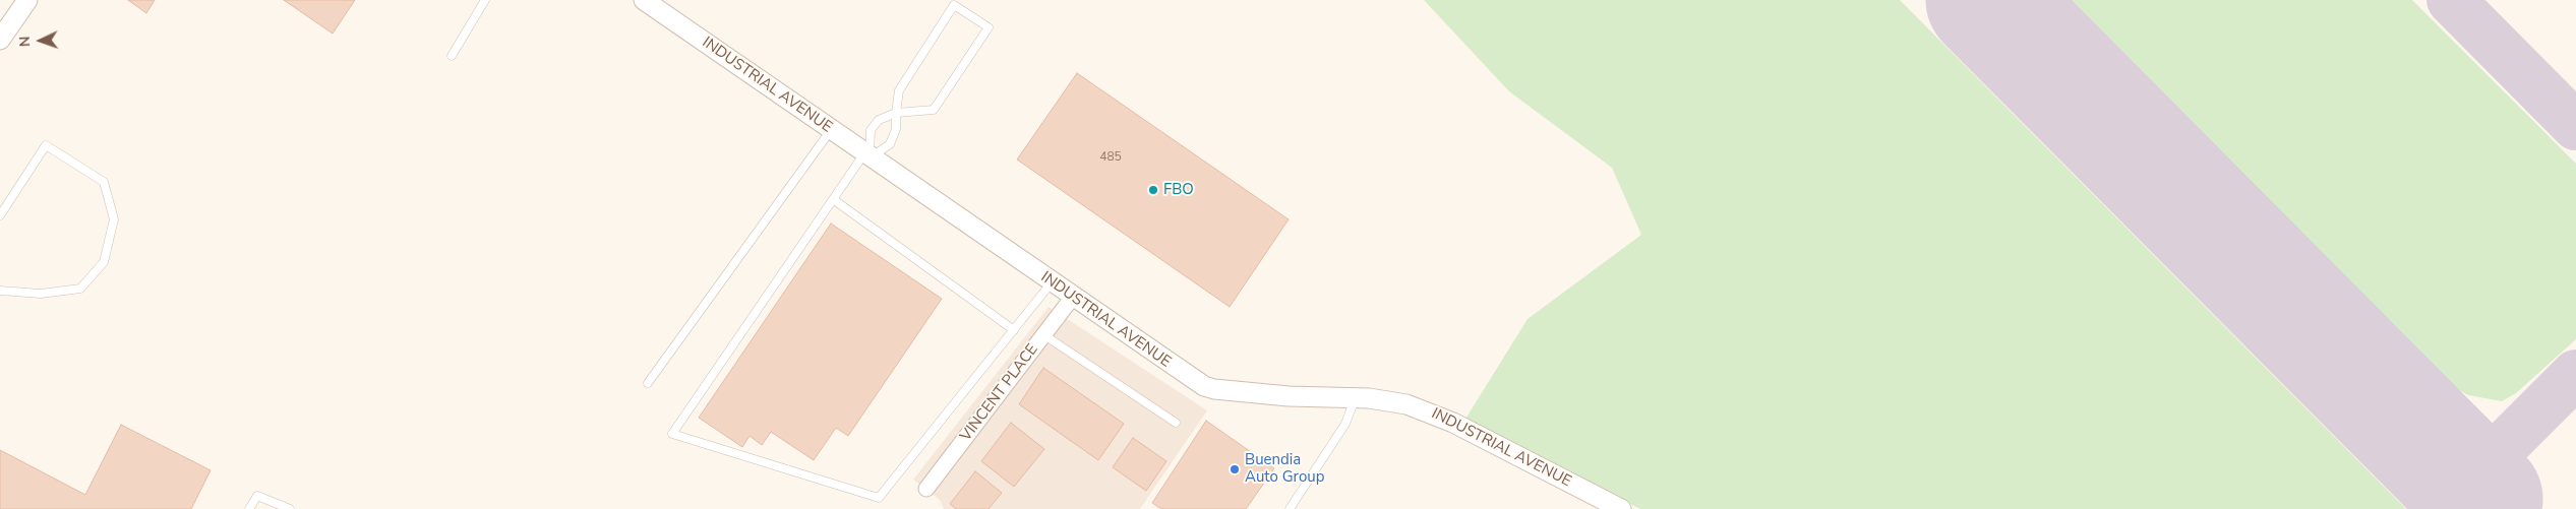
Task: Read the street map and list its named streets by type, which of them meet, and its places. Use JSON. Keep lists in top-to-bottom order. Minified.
{"streets":{"street":["INDUSTRIAL AVENUE","VINCENT PLACE"]},"crossings":[["INDUSTRIAL AVENUE","VINCENT PLACE"]],"places":["FBO","Buendia Auto Group"],"house_numbers":["485"],"north":"left"}
